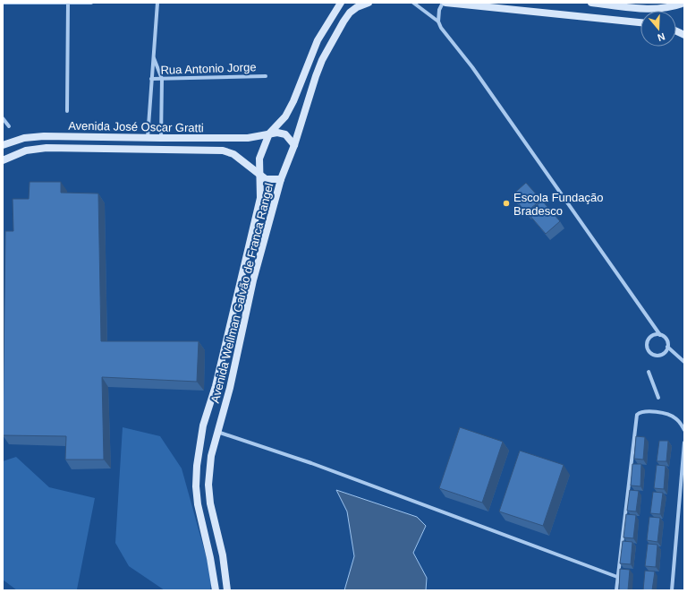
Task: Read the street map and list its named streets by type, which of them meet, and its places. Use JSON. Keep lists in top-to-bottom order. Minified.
{"streets":{"main road":["Avenida José Oscar Gratti","Avenida Wellman Galvão de Franca Rangel"],"street":["Rua Antonio Jorge"]},"crossings":[["Avenida José Oscar Gratti","Avenida Wellman Galvão de Franca Rangel"]],"places":["Escola Fundação Bradesco"],"north":"bottom"}
